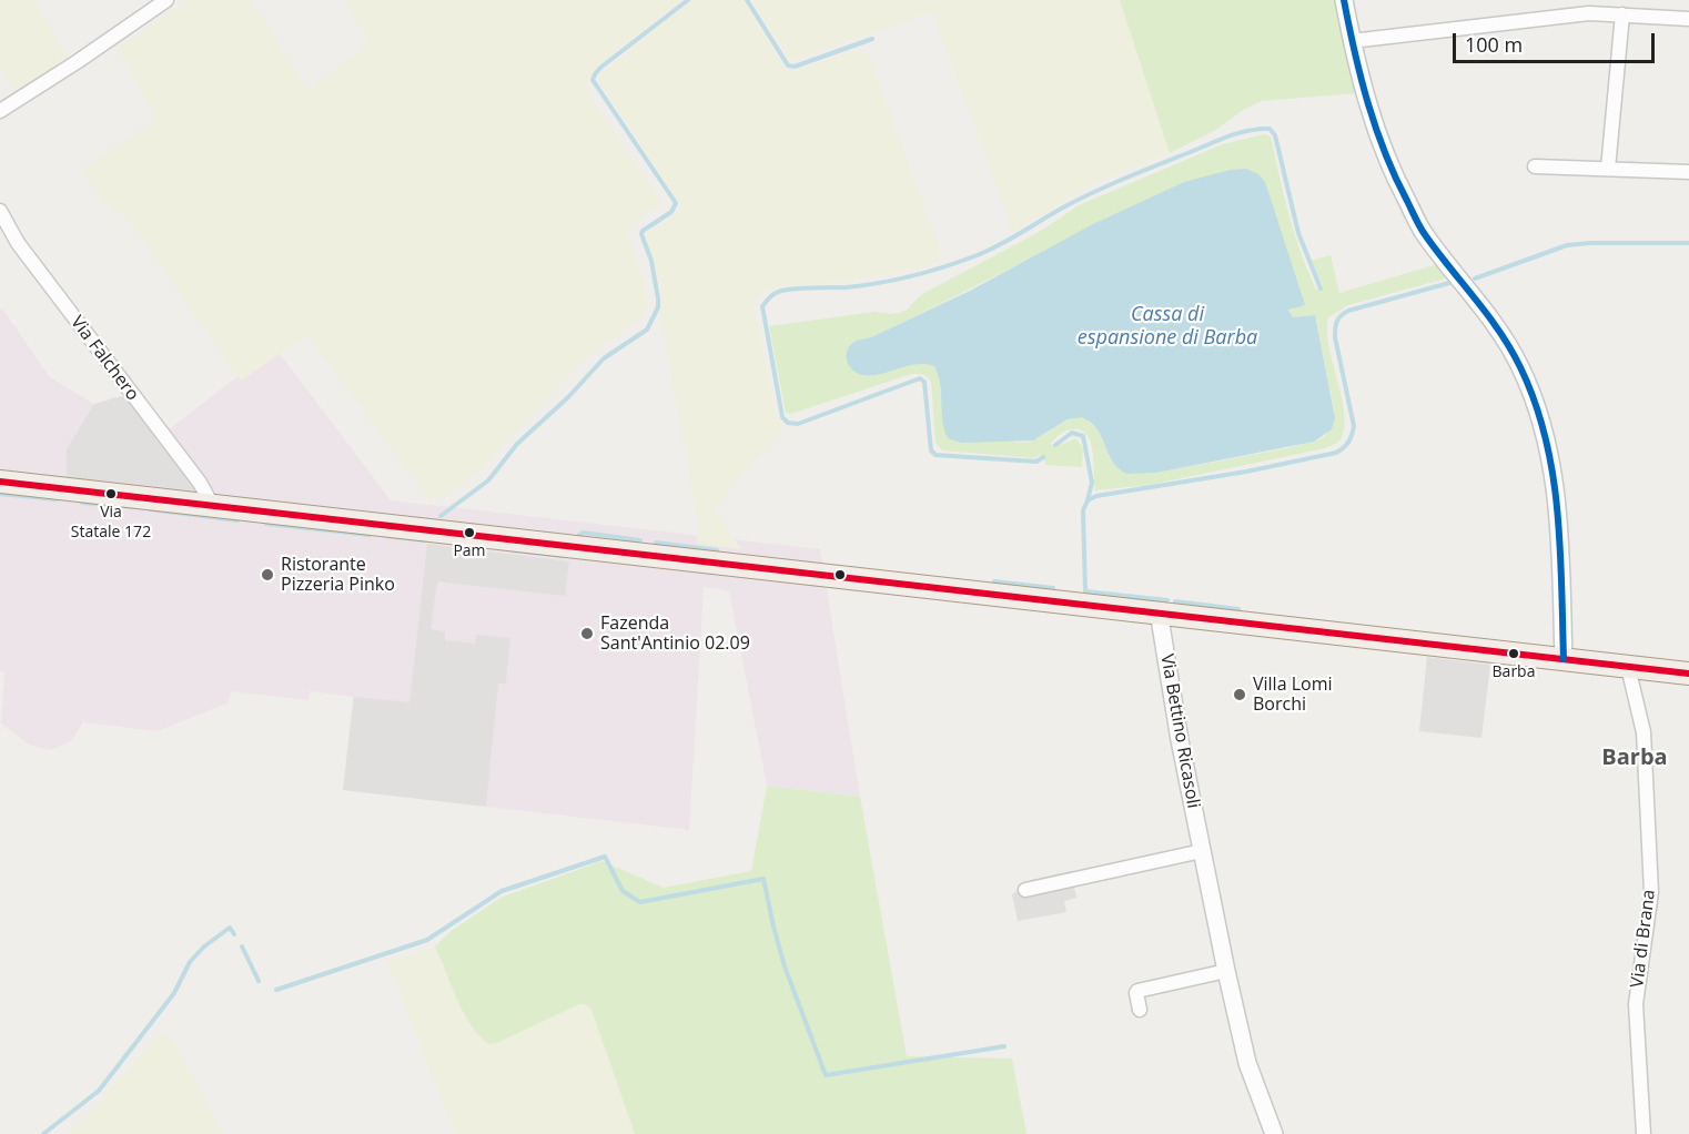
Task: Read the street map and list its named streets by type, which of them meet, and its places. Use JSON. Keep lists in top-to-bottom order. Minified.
{"streets":{"street":["Via Falchero","Via Bettino Ricasoli","Via di Brana"]},"districts":["Barba"],"water":["Cassa di espansione di Barba"],"places":["Via Statale 172","Pam","Ristorante Pizzeria Pinko","Fazenda Sant'Antinio 02.09","Barba","Villa Lomi Borchi"],"scale_bar":"100 m"}
